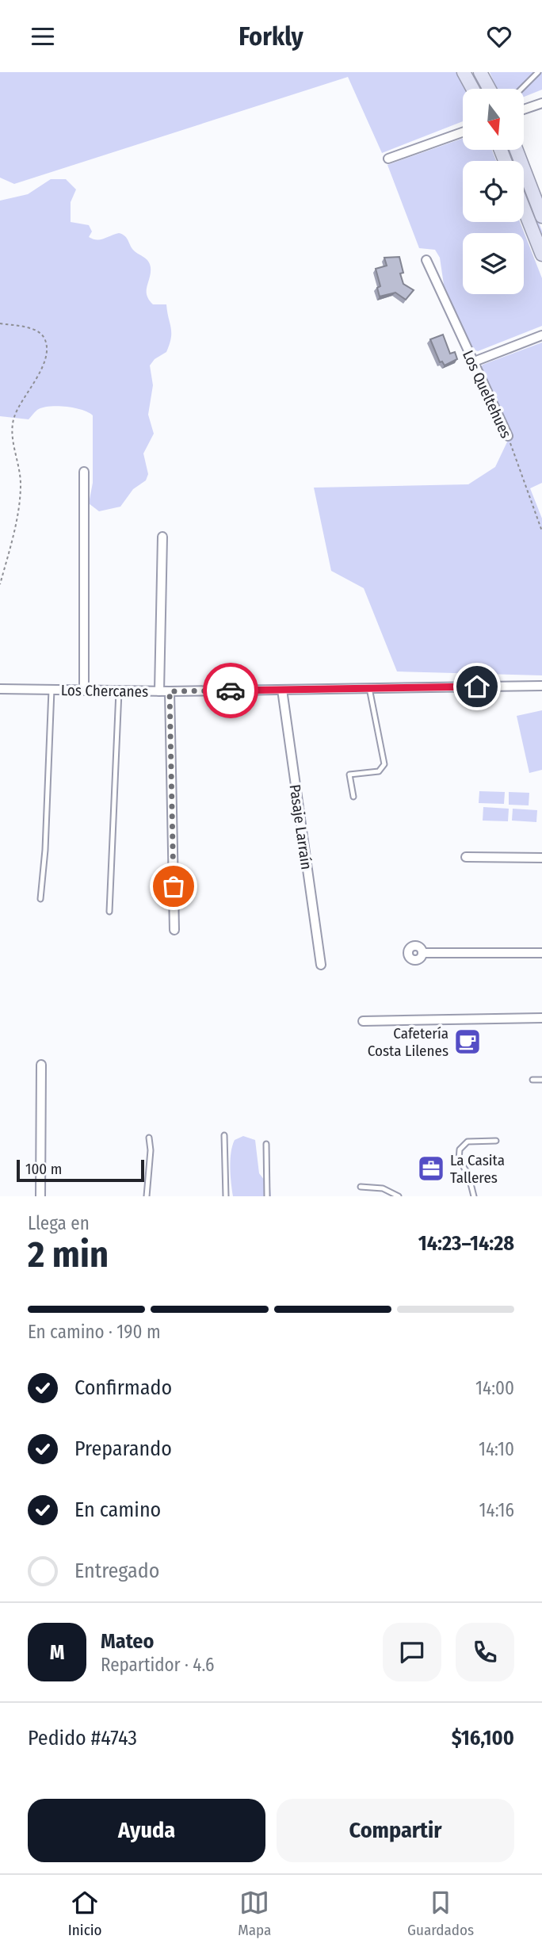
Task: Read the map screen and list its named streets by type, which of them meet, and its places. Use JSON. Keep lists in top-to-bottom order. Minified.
{"streets":{"street":["Los Queltehues","Los Chercanes","Pasaje Larraín"]},"crossings":[["Los Chercanes","Pasaje Larraín"]],"places":{"cafe":["Cafetería Costa Lilenes"],"office":["La Casita Talleres"]},"scale_bar":"100 m","north":"bottom","page":{"header":"Forkly","scale":"100 m","heading":["2 min","Llega en","14:23–14:28"],"panel":["Mateo","Repartidor · 4.6","Pedido #4743","$16,100"],"bar":"En camino · 190 m","list":[["Confirmado","14:00"],["Preparando","14:10"],["En camino","14:16"],"Entregado"],"round":"M","buttons":["Ayuda","Compartir"],"tabs":["Inicio","Mapa","Guardados"]}}
